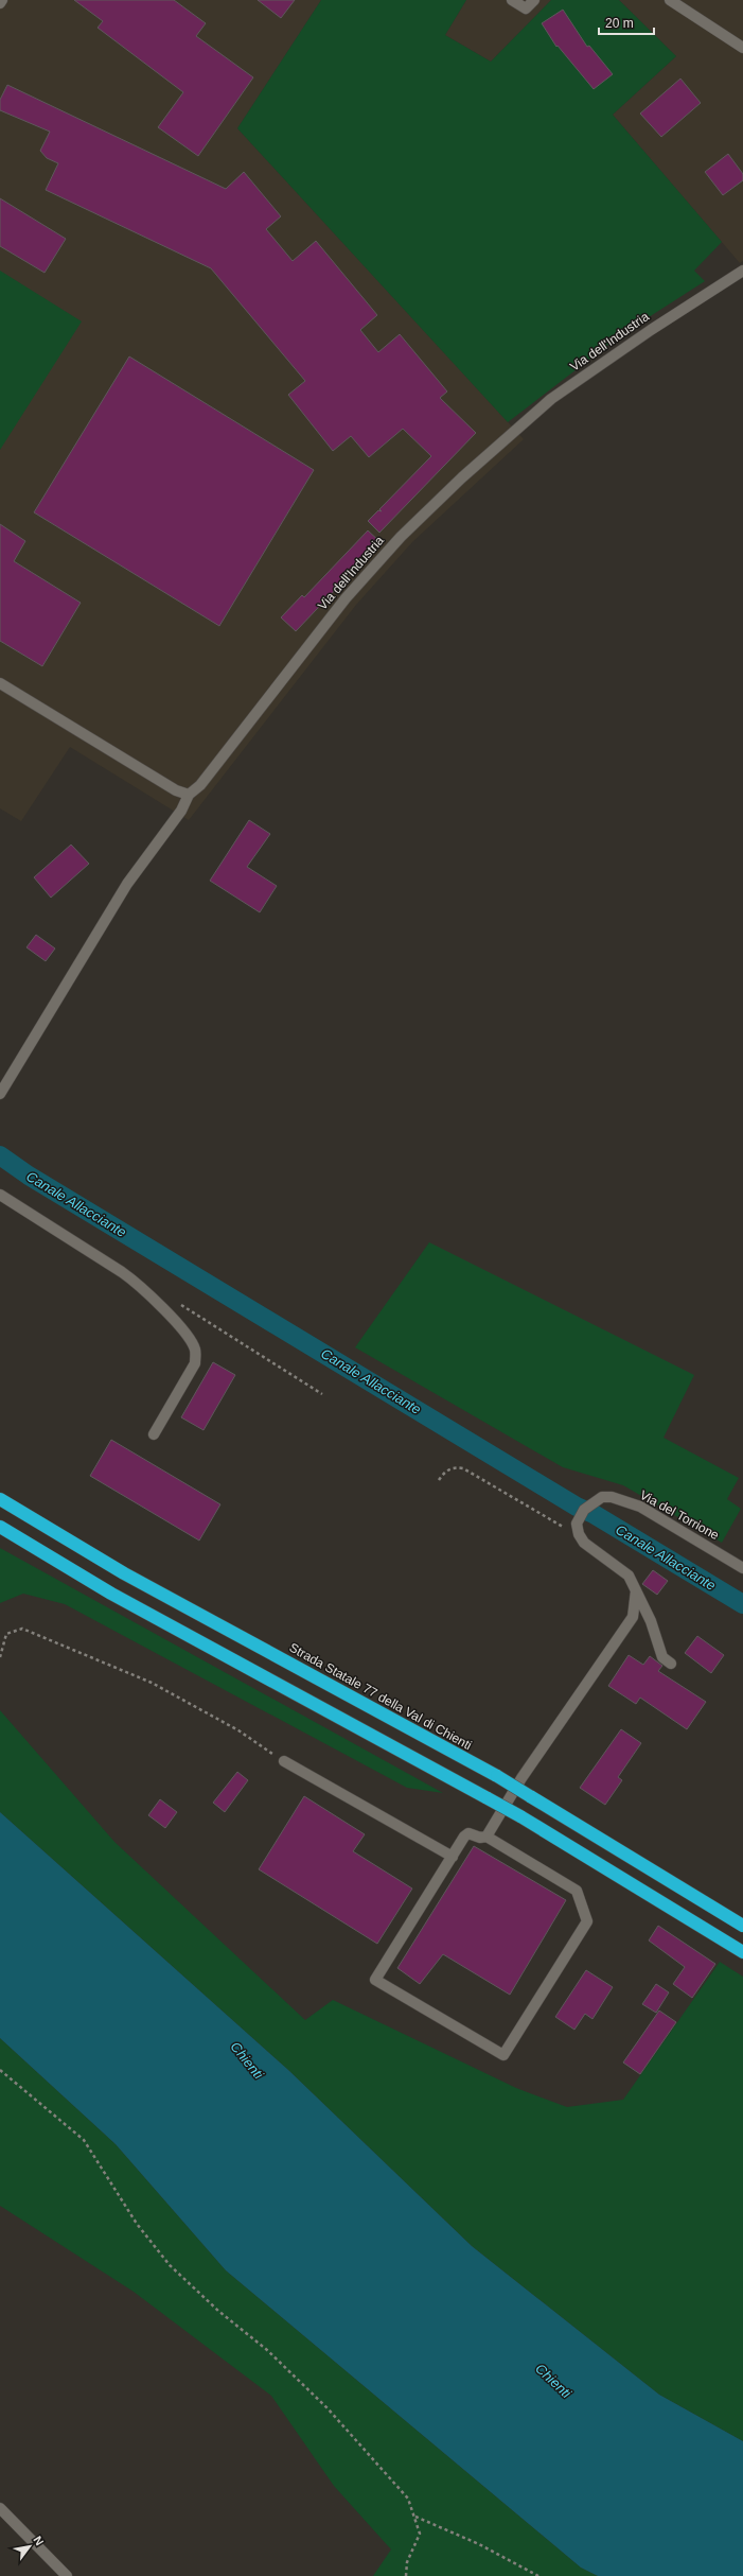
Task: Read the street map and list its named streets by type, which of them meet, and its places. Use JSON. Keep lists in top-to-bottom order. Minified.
{"streets":{"highway":["Strada Statale 77 della Val di Chienti"],"street":["Via dell'Industria","Via del Torrione"]},"water":["Canale Allacciante","Chienti"],"scale_bar":"20 m","north":"top right"}
